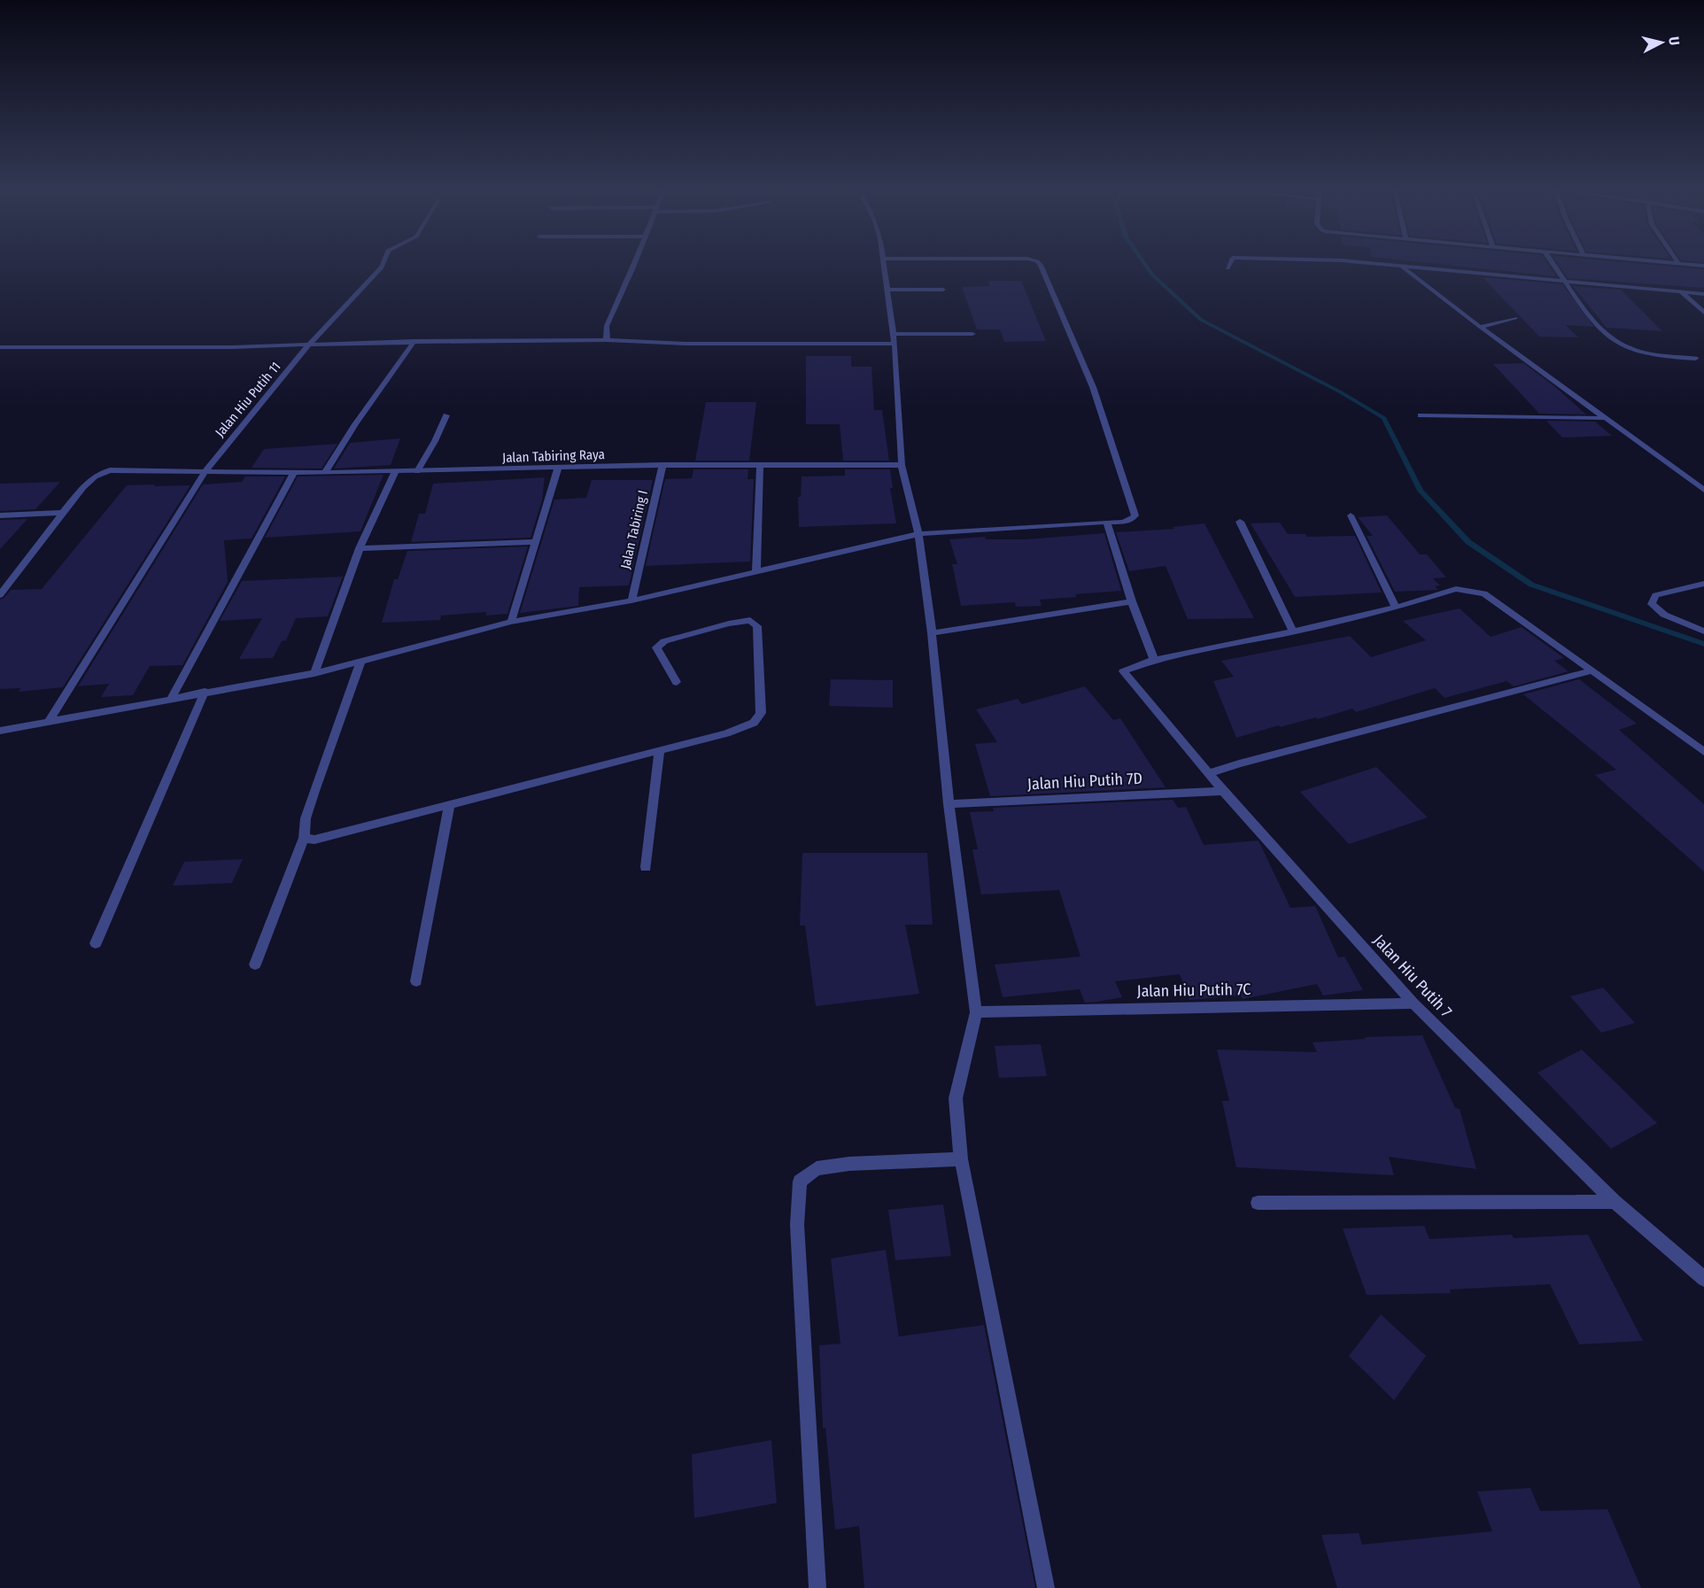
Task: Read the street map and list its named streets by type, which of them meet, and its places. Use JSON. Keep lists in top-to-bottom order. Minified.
{"streets":{"street":["Jalan Hiu Putih 11","Jalan Tabiring Raya","Jalan Tabiring I","Jalan Hiu Putih 7D","Jalan Hiu Putih 7","Jalan Hiu Putih 7C"]},"crossings":[["Jalan Hiu Putih 11","Jalan Tabiring Raya"],["Jalan Tabiring Raya","Jalan Tabiring I"],["Jalan Hiu Putih 7D","Jalan Hiu Putih 7"],["Jalan Hiu Putih 7","Jalan Hiu Putih 7C"]],"north":"right"}
